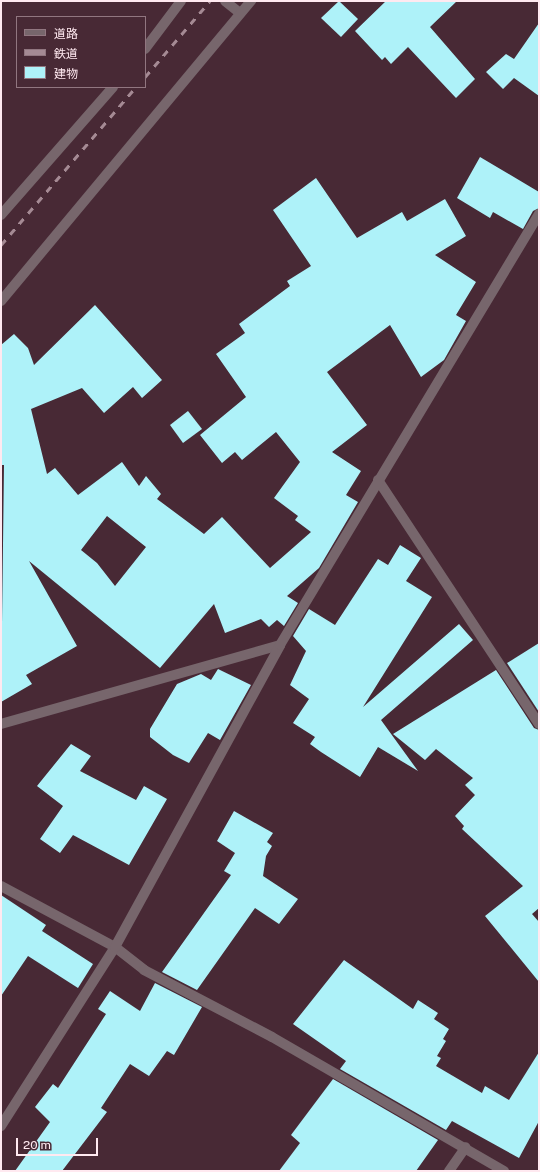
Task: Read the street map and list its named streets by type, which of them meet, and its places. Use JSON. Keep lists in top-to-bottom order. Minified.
{"legend":["道路","鉄道","建物"],"scale_bar":"20 m"}
